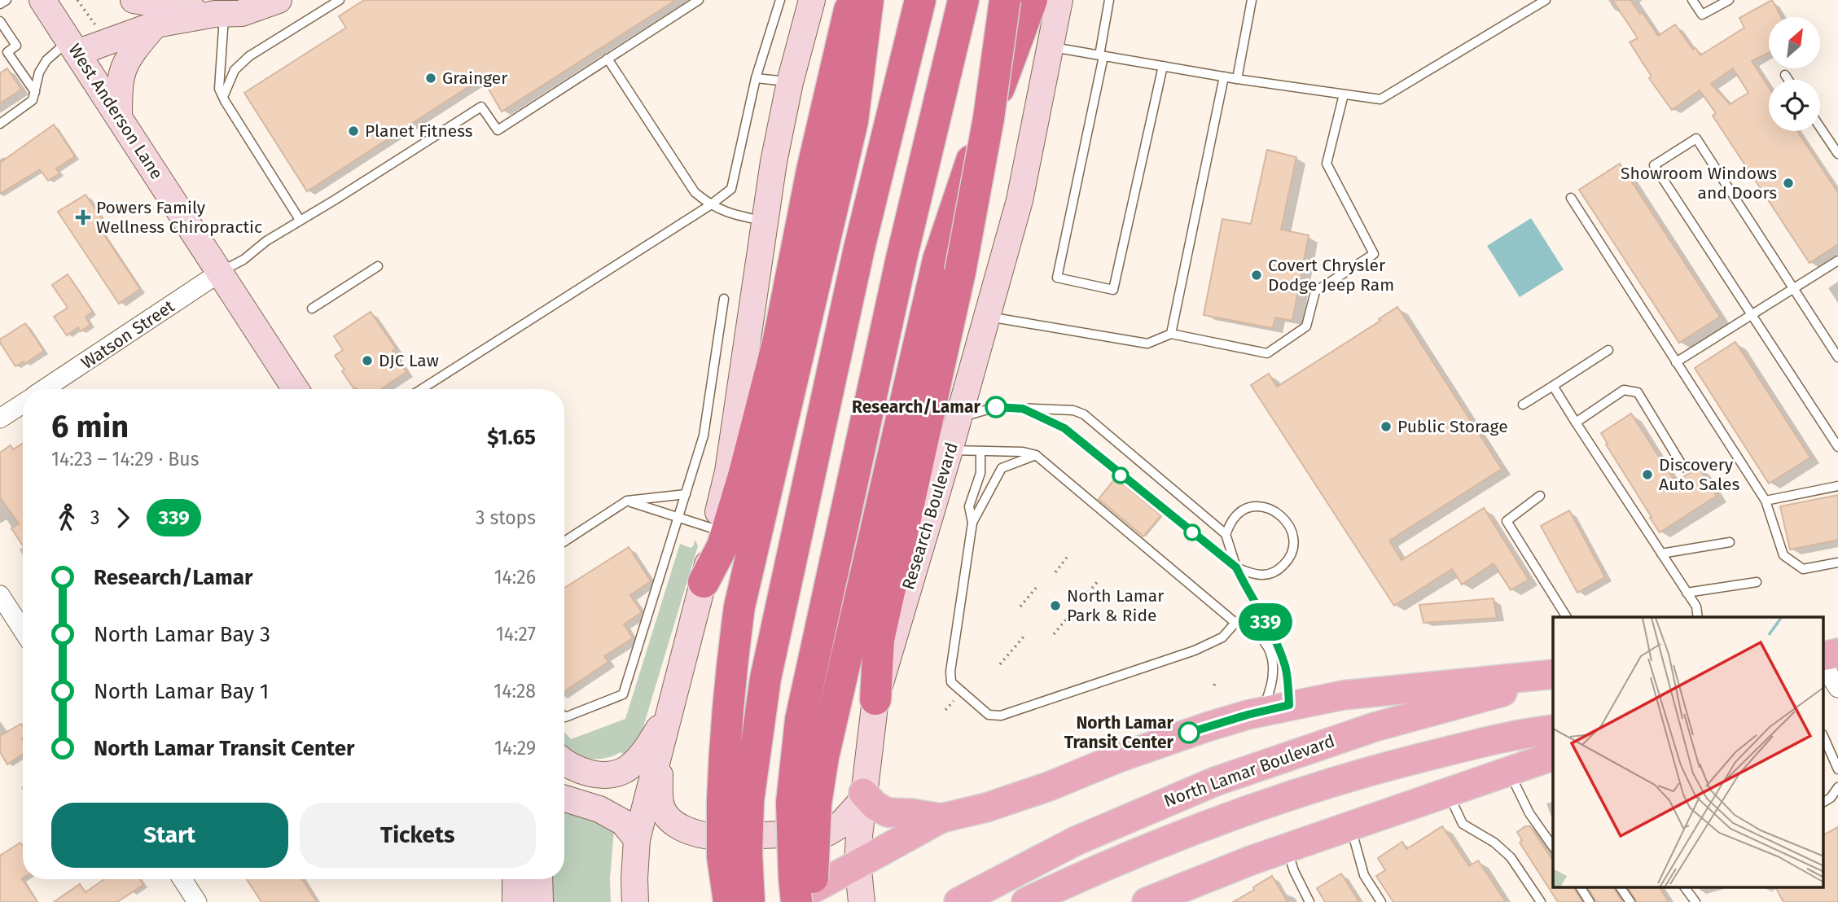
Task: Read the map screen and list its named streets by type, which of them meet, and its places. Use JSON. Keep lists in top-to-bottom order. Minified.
{"streets":{"main road":["West Anderson Lane","Research Boulevard","North Lamar Boulevard"],"street":["Watson Street"]},"crossings":[["West Anderson Lane","Watson Street"]],"places":{"other":["Grainger","Planet Fitness","Showroom Windows and Doors","Covert Chrysler Dodge Jeep Ram","DJC Law","Research/Lamar","Public Storage","Discovery Auto Sales","North Lamar Park & Ride","North Lamar Transit Center"],"health":["Powers Family Wellness Chiropractic"]},"lines":["bus line 339"],"north":"top right","page":{"on_map":"339","heading":["6 min","14:23 – 14:29 · Bus","$1.65"],"legs":["3","339","3 stops"],"list":[{"name":"Research/Lamar","value":"14:26"},{"name":"North Lamar Bay 3","value":"14:27"},{"name":"North Lamar Bay 1","value":"14:28"},{"name":"North Lamar Transit Center","value":"14:29"}],"buttons":["Start","Tickets"]}}
